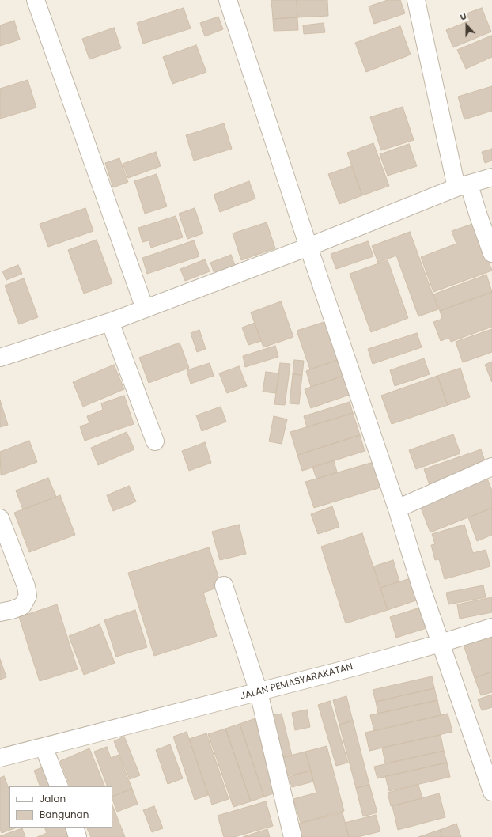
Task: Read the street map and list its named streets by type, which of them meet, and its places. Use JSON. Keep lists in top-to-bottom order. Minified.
{"streets":{"street":["JALAN PEMASYARAKATAN"]},"legend":["Jalan","Bangunan"],"north":"top"}
